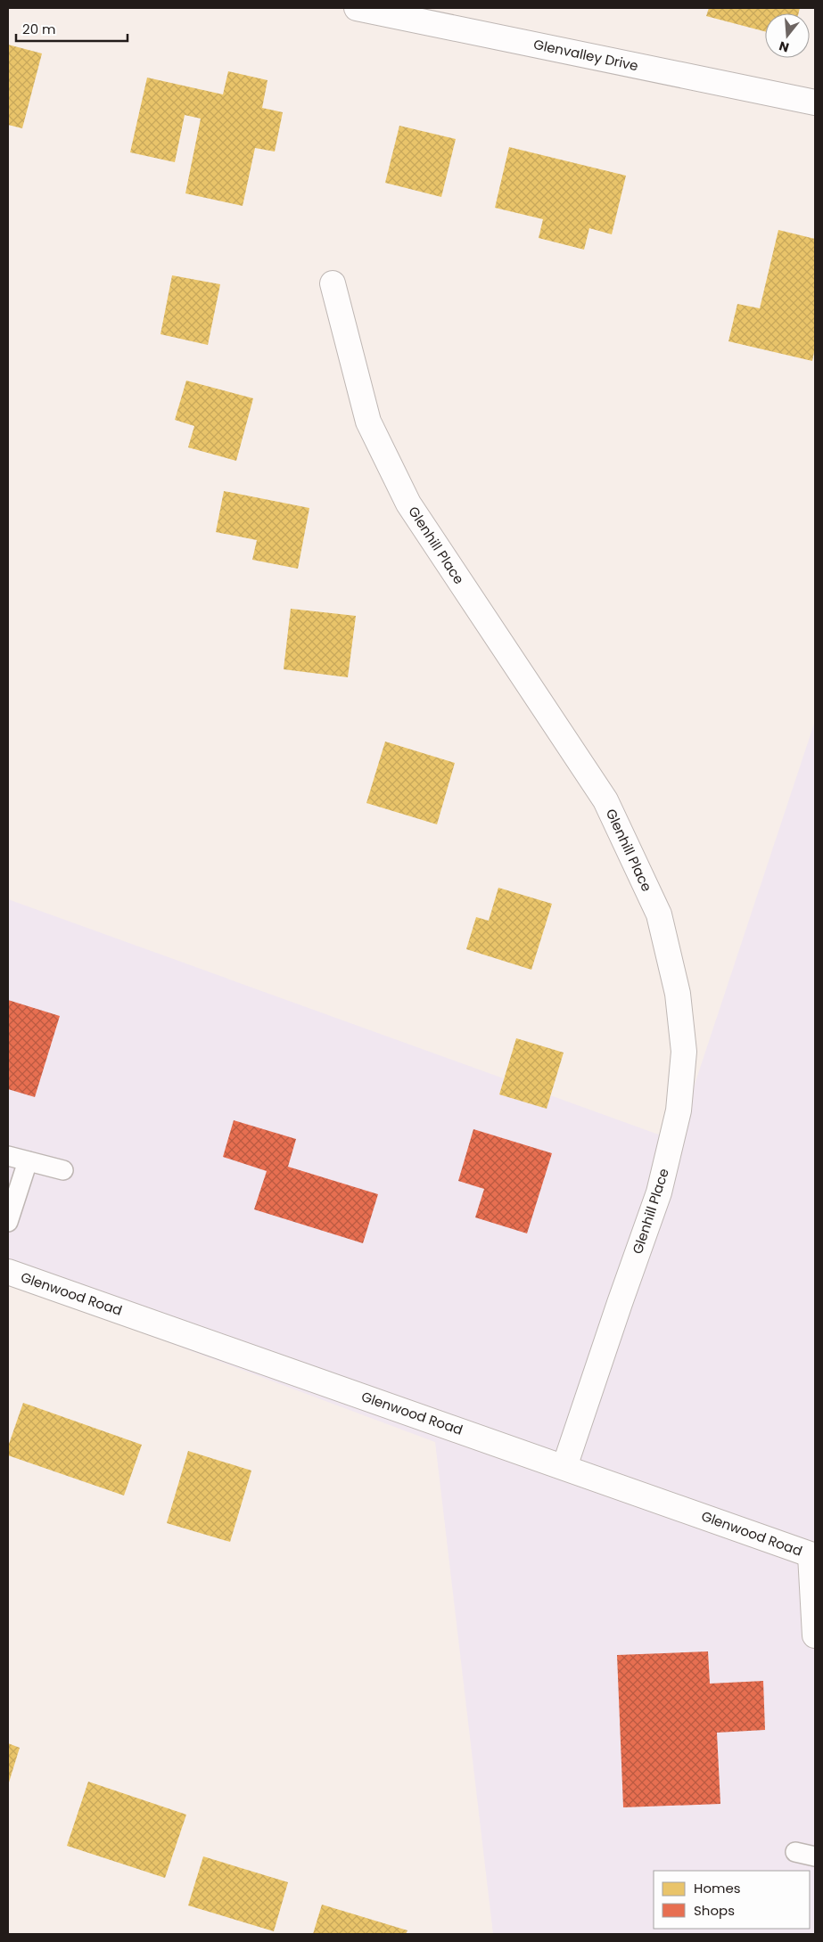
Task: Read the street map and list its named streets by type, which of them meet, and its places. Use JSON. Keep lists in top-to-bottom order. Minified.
{"streets":{"street":["Glenvalley Drive","Glenhill Place","Glenwood Road"]},"crossings":[["Glenhill Place","Glenwood Road"]],"legend":["Homes","Shops"],"scale_bar":"20 m","north":"bottom"}
